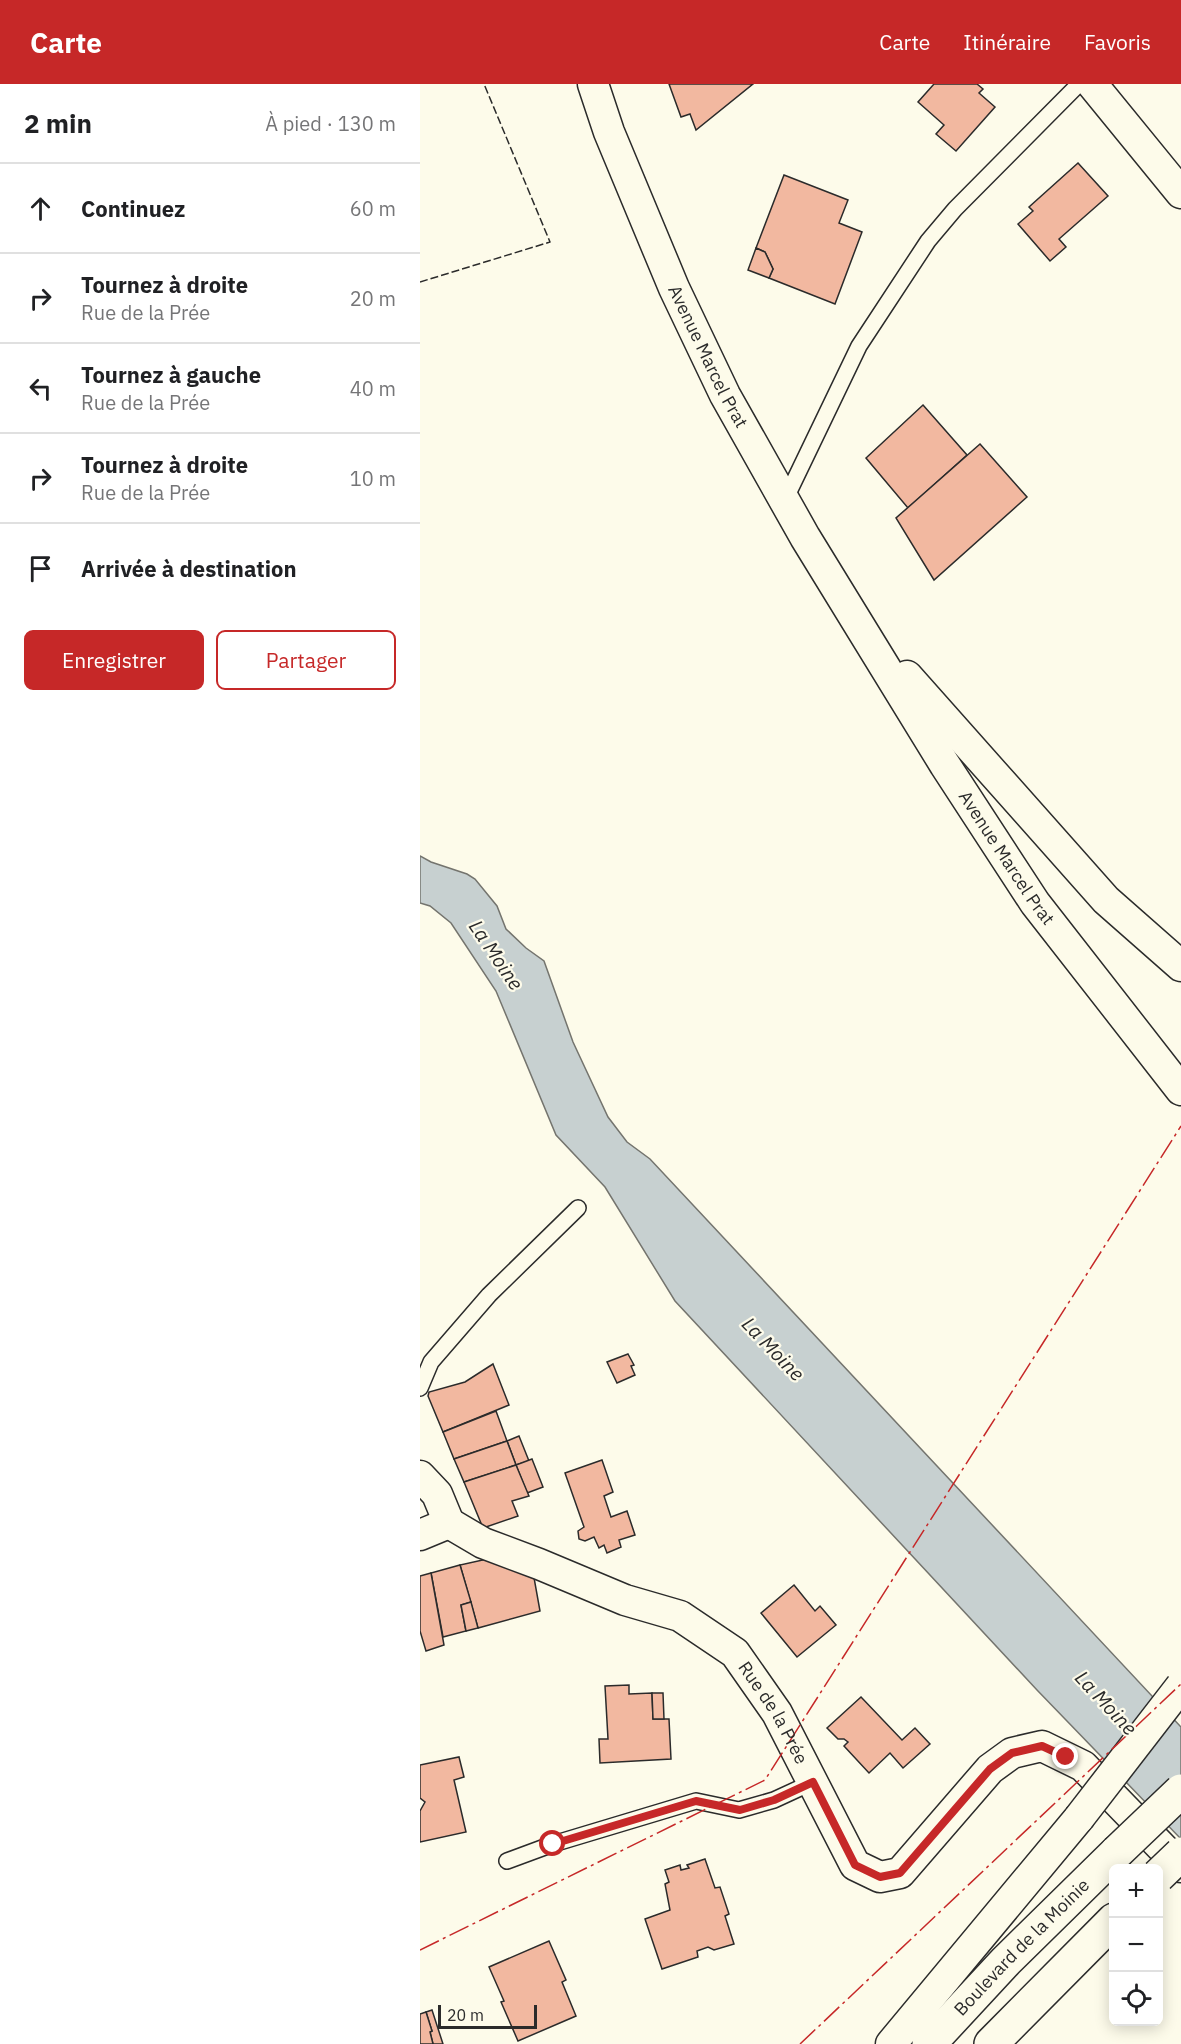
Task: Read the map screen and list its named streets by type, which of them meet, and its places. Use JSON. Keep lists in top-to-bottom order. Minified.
{"streets":{"main road":["Boulevard de la Moinie"],"street":["Avenue Marcel Prat","Rue de la Prée"]},"water":["La Moine"],"scale_bar":"20 m","page":{"header":"Carte","nav":["Carte","Itinéraire","Favoris"],"heading":["2 min","À pied · 130 m"],"list":[["Continuez","60 m"],["Tournez à droite","Rue de la Prée","20 m"],["Tournez à gauche","Rue de la Prée","40 m"],["Tournez à droite","Rue de la Prée","10 m"],"Arrivée à destination"],"buttons":["Enregistrer","Partager"],"map_buttons":["+","−"],"scale":"20 m"}}
